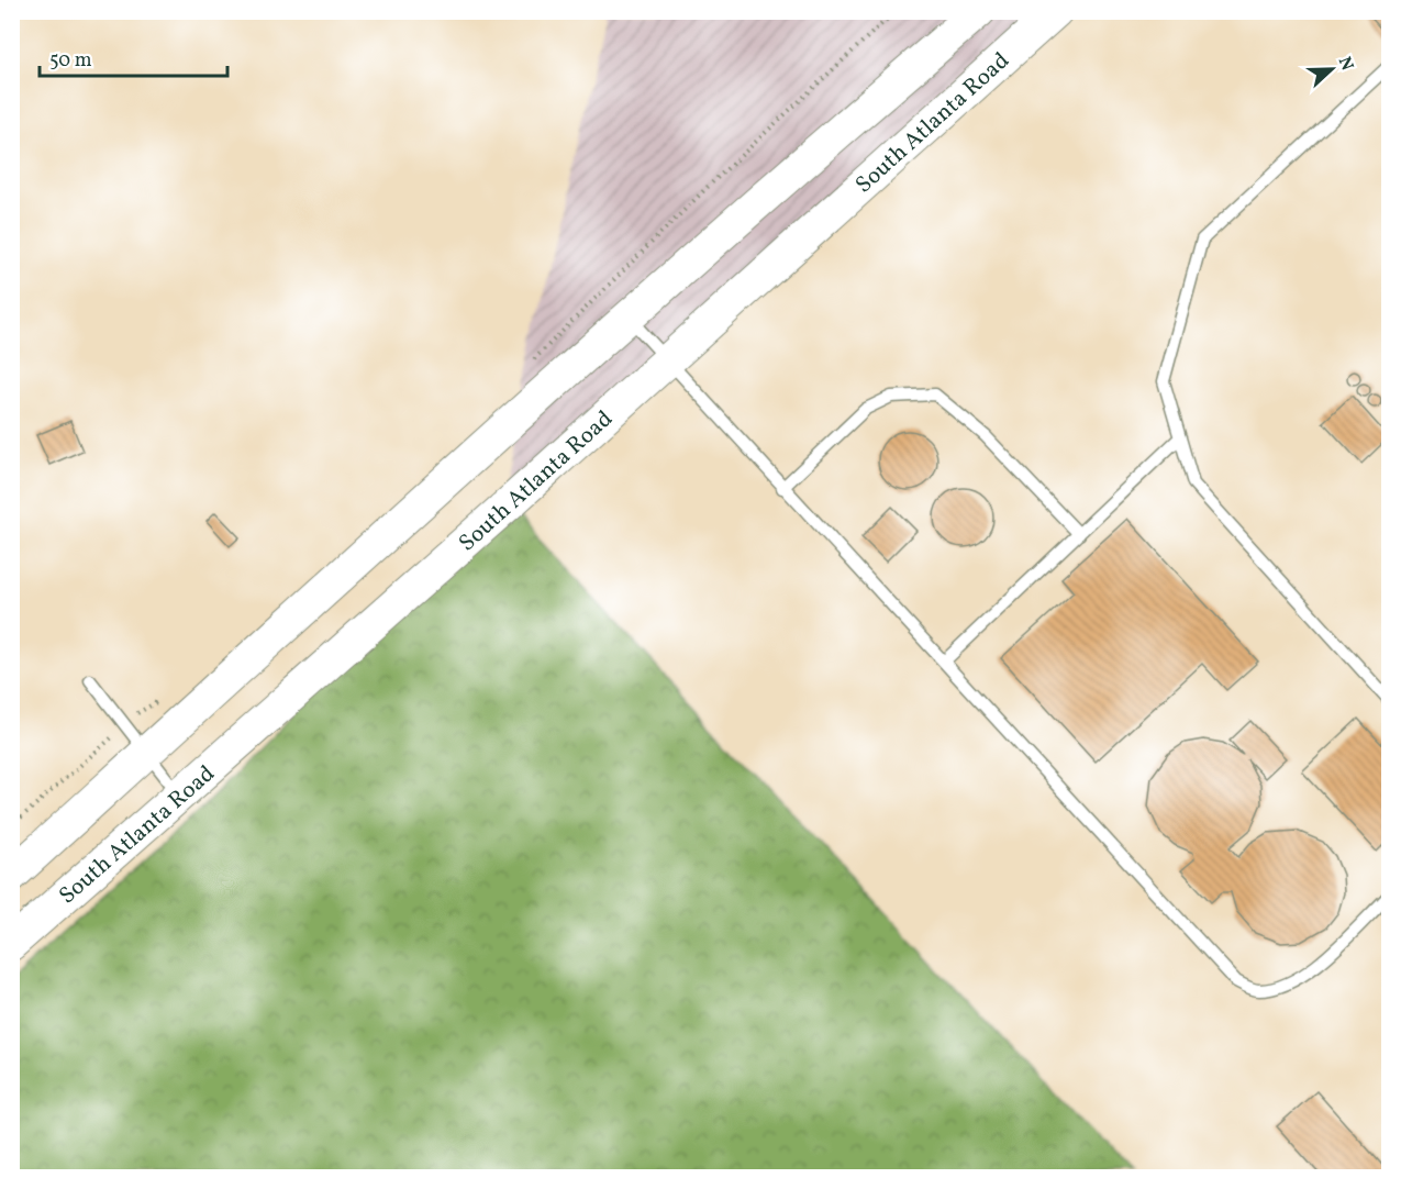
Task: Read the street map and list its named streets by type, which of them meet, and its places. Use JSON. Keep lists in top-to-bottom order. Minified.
{"streets":{"main road":["South Atlanta Road"]},"scale_bar":"50 m","north":"right"}
